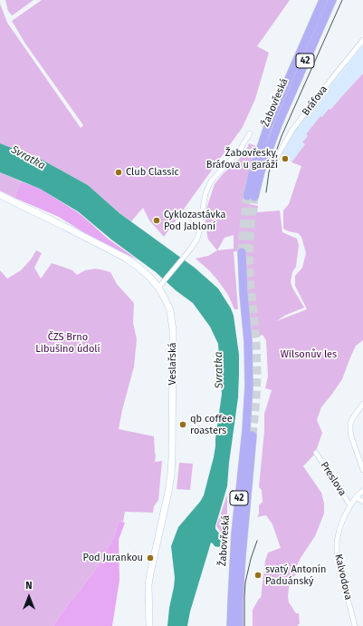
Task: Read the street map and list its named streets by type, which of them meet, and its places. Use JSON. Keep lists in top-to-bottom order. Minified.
{"streets":{"highway":["42","Žabovřeská"],"street":["Bráfova","Veslařská","Preslova","Kalvodova"]},"crossings":[["Preslova","Kalvodova"]],"water":["Svratka"],"parks":["ČZS Brno Libušino údolí","Wilsonův les"],"places":["Žabovřesky, Bráfova u garáží","Club Classic","Cyklozastávka Pod Jabloní","qb coffee roasters","Pod Jurankou","svatý Antonín Paduánský"],"north":"top"}
